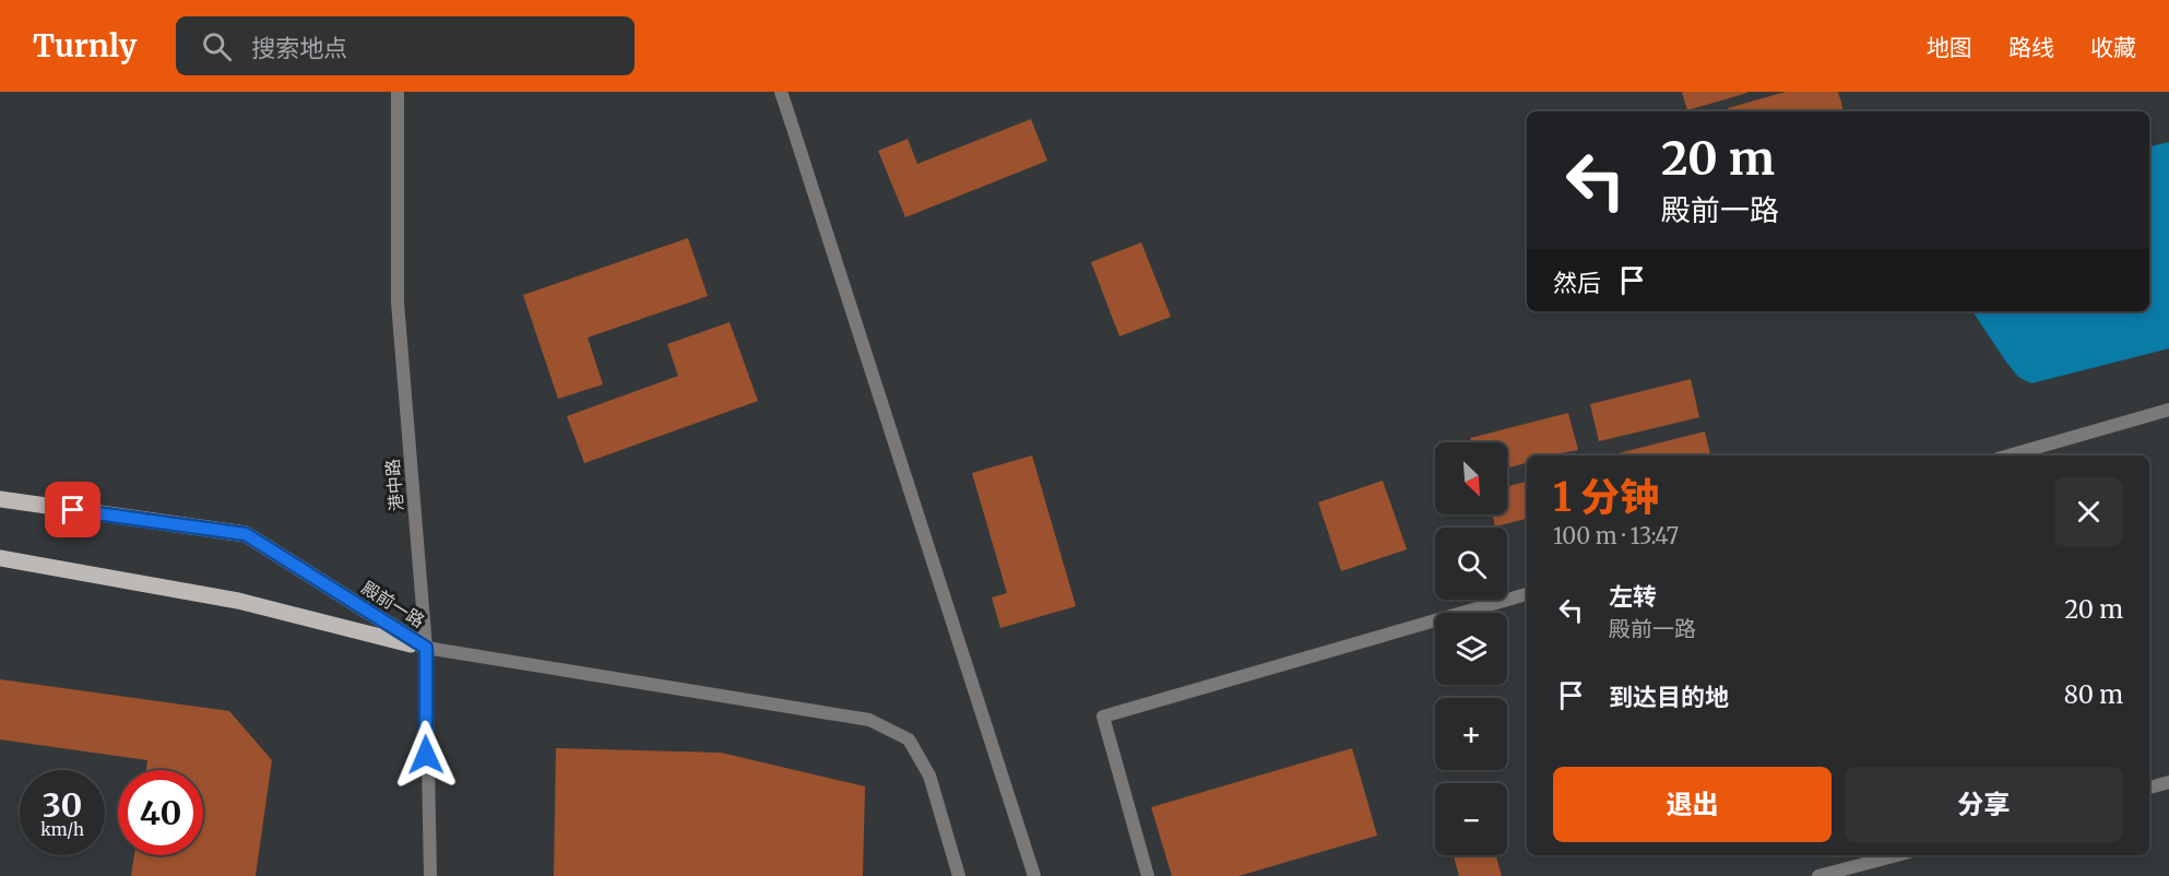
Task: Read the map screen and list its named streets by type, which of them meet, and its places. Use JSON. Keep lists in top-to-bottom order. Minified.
{"streets":{"main road":["殿前一路"],"street":["港中路"]},"crossings":[["港中路","殿前一路"]],"north":"bottom right","page":{"header":"Turnly","search":"搜索地点","nav":["地图","路线","收藏"],"turn":["20 m","殿前一路"],"then":"然后","map_buttons":["+","−"],"heading":["1 分钟","100 m · 13:47"],"list":[{"name":"左转","note":"殿前一路","value":"20 m"},{"name":"到达目的地","value":"80 m"}],"buttons":["退出","分享"],"speed":"30 km/h","limit":"40"}}
